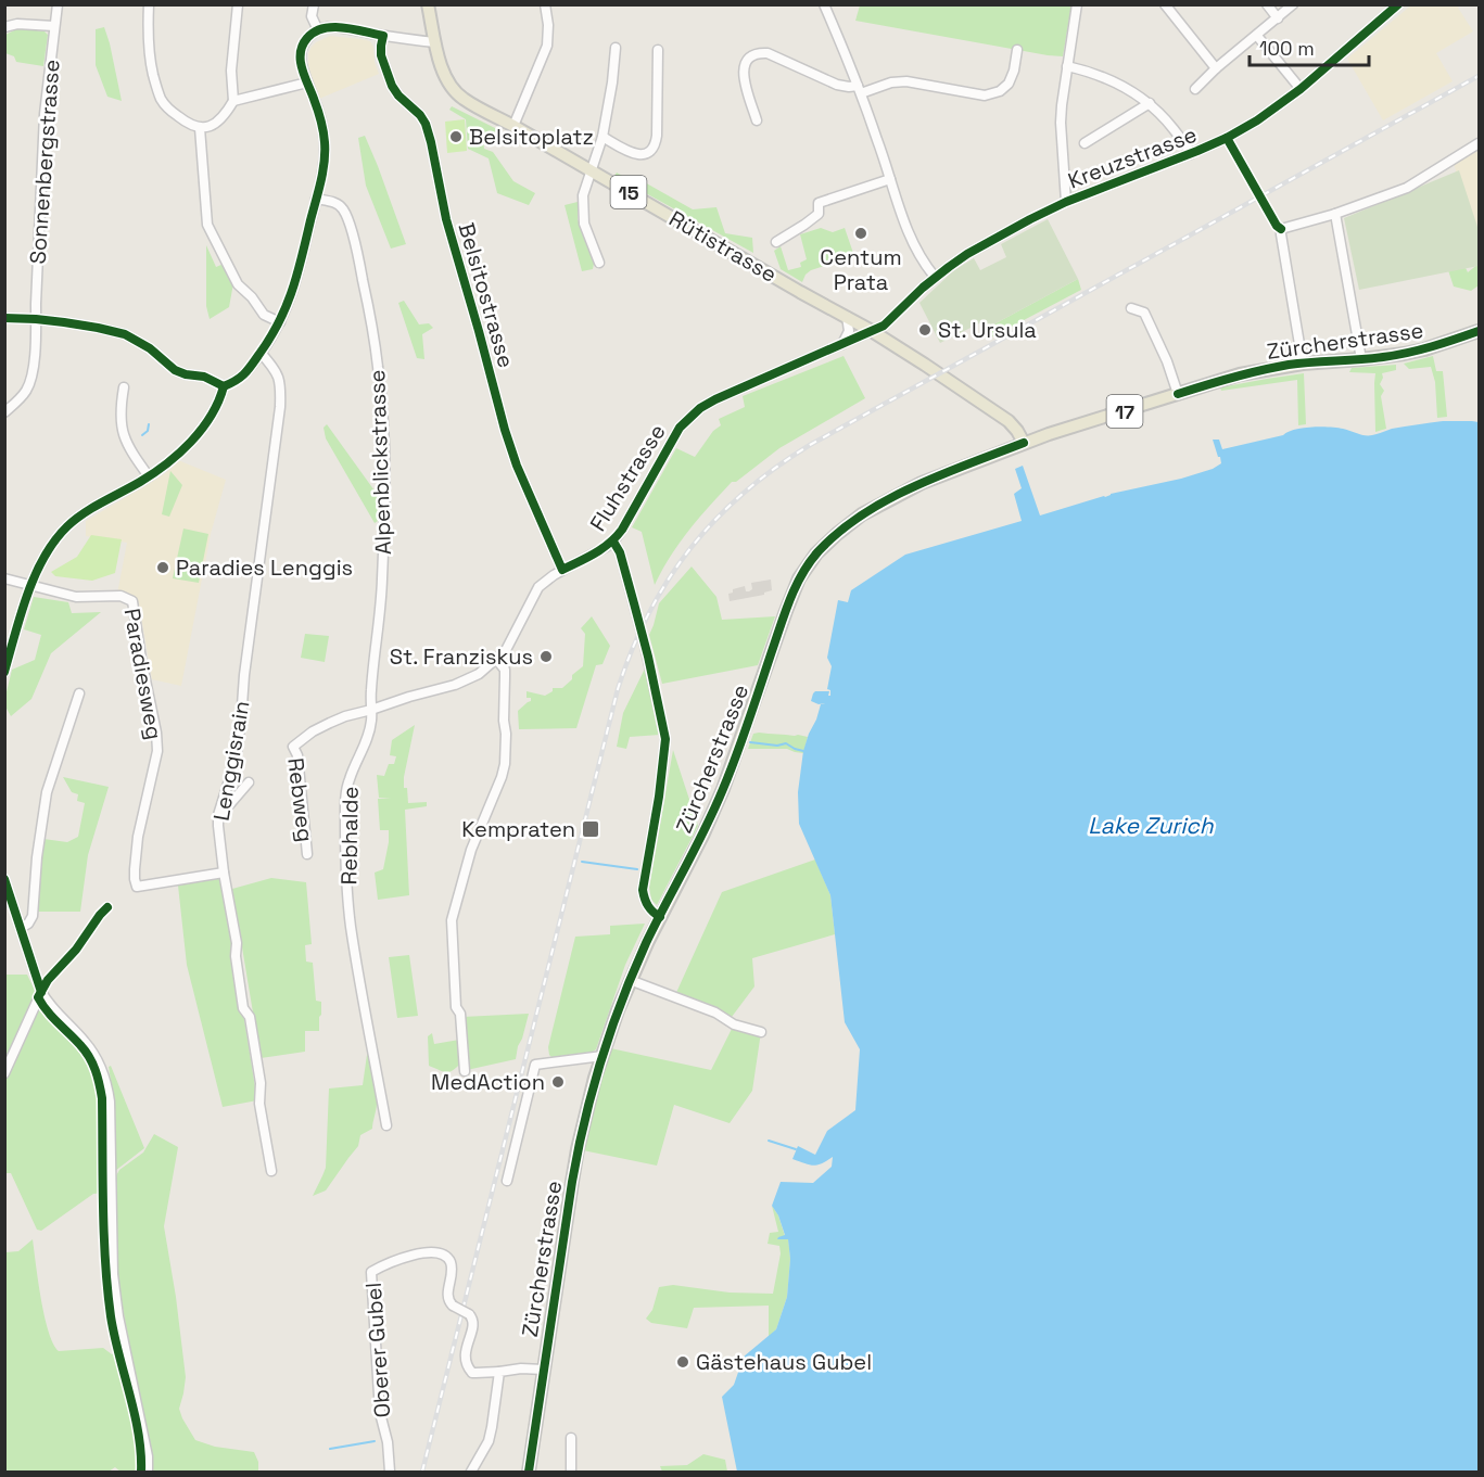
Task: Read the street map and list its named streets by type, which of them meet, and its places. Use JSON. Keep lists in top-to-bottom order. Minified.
{"streets":{"main road":["15","Rütistrasse","Zürcherstrasse","17"],"street":["Kreuzstrasse","Sonnenbergstrasse","Belsitostrasse","Alpenblickstrasse","Fluhstrasse","Paradiesweg","Lenggisrain","Rebweg","Rebhalde","Oberer Gubel"]},"crossings":[["Kreuzstrasse","Rütistrasse"],["Kreuzstrasse","Fluhstrasse"],["Rütistrasse","Zürcherstrasse"],["Rütistrasse","Fluhstrasse"],["Belsitostrasse","Fluhstrasse"],["Zürcherstrasse","Oberer Gubel"],["Alpenblickstrasse","Rebweg"],["Alpenblickstrasse","Rebhalde"],["Paradiesweg","Lenggisrain"],["Rebweg","Rebhalde"]],"water":["Lake Zurich"],"places":{"other":["Belsitoplatz","Centum Prata","St. Ursula","Paradies Lenggis","St. Franziskus","MedAction","Gästehaus Gubel"],"transit":["Kempraten"]},"scale_bar":"100 m"}
